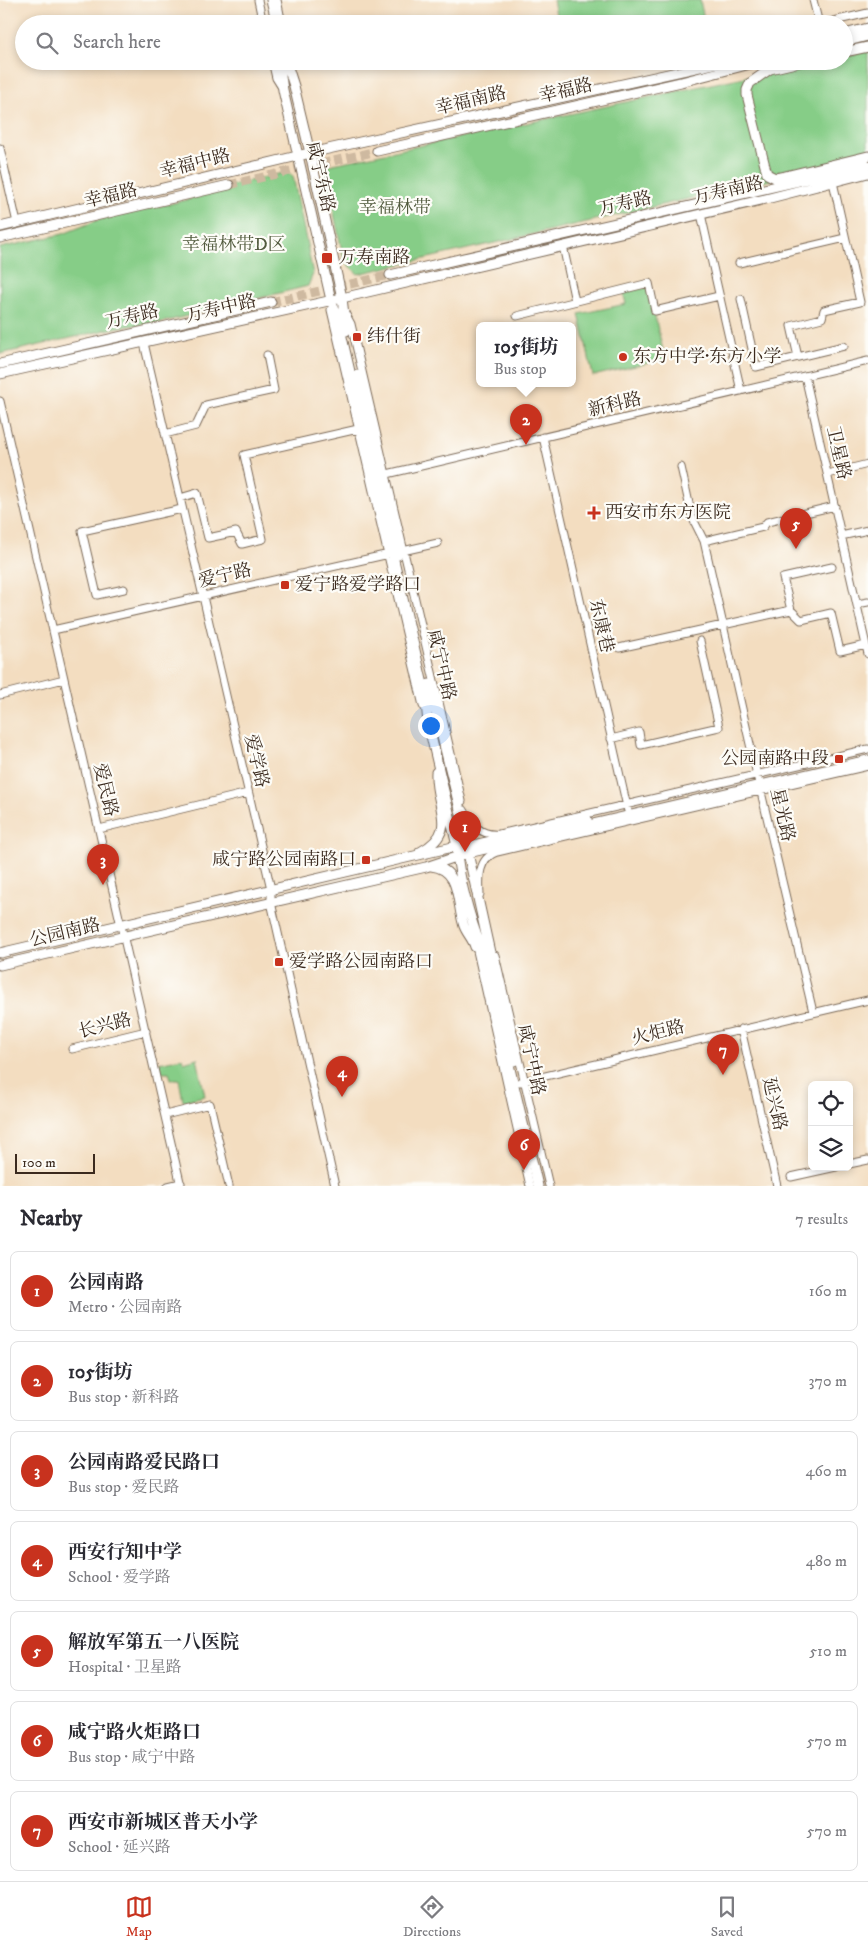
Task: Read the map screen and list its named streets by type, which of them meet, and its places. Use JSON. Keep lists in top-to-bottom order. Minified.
{"streets":{"main road":["幸福路","幸福南路","幸福中路","咸宁东路","万寿南路","万寿路","万寿中路","咸宁中路","公园南路"],"street":["新科路","卫星路","爱宁路","东康巷","爱学路","爱民路","星光路","长兴路","火炬路","延兴路"]},"crossings":[["幸福南路","幸福中路"],["幸福南路","咸宁东路"],["幸福中路","咸宁东路"],["咸宁东路","万寿南路"],["咸宁东路","万寿中路"],["咸宁东路","咸宁中路"],["万寿南路","万寿中路"],["万寿南路","咸宁中路"],["万寿中路","咸宁中路"],["万寿中路","爱学路"],["新科路","卫星路"],["新科路","东康巷"],["新科路","咸宁中路"],["爱宁路","咸宁中路"],["爱宁路","爱学路"],["爱宁路","爱民路"],["东康巷","公园南路"],["咸宁中路","公园南路"],["咸宁中路","火炬路"],["爱学路","公园南路"],["爱民路","公园南路"],["爱民路","长兴路"],["星光路","公园南路"],["星光路","火炬路"],["火炬路","延兴路"]],"parks":["幸福林带","幸福林带D区"],"places":{"transit":["万寿南路","纬什街","爱宁路爱学路口","公园南路中段","咸宁路公园南路口","爱学路公园南路口"],"other":["东方中学·东方小学"],"health":["西安市东方医院"]},"scale_bar":"100 m","page":{"search":"Search here","popup":["105街坊","Bus stop"],"pins":["2","5","1","3","7","4","6"],"scale":"100 m","heading":["Nearby","7 results"],"list":[{"mark":"1","name":"公园南路","note":"Metro · 公园南路","value":"160 m"},{"mark":"2","name":"105街坊","note":"Bus stop · 新科路","value":"370 m"},{"mark":"3","name":"公园南路爱民路口","note":"Bus stop · 爱民路","value":"460 m"},{"mark":"4","name":"西安行知中学","note":"School · 爱学路","value":"480 m"},{"mark":"5","name":"解放军第五一八医院","note":"Hospital · 卫星路","value":"510 m"},{"mark":"6","name":"咸宁路火炬路口","note":"Bus stop · 咸宁中路","value":"570 m"},{"mark":"7","name":"西安市新城区普天小学","note":"School · 延兴路","value":"570 m"}],"nav":["Map","Directions","Saved"]}}
